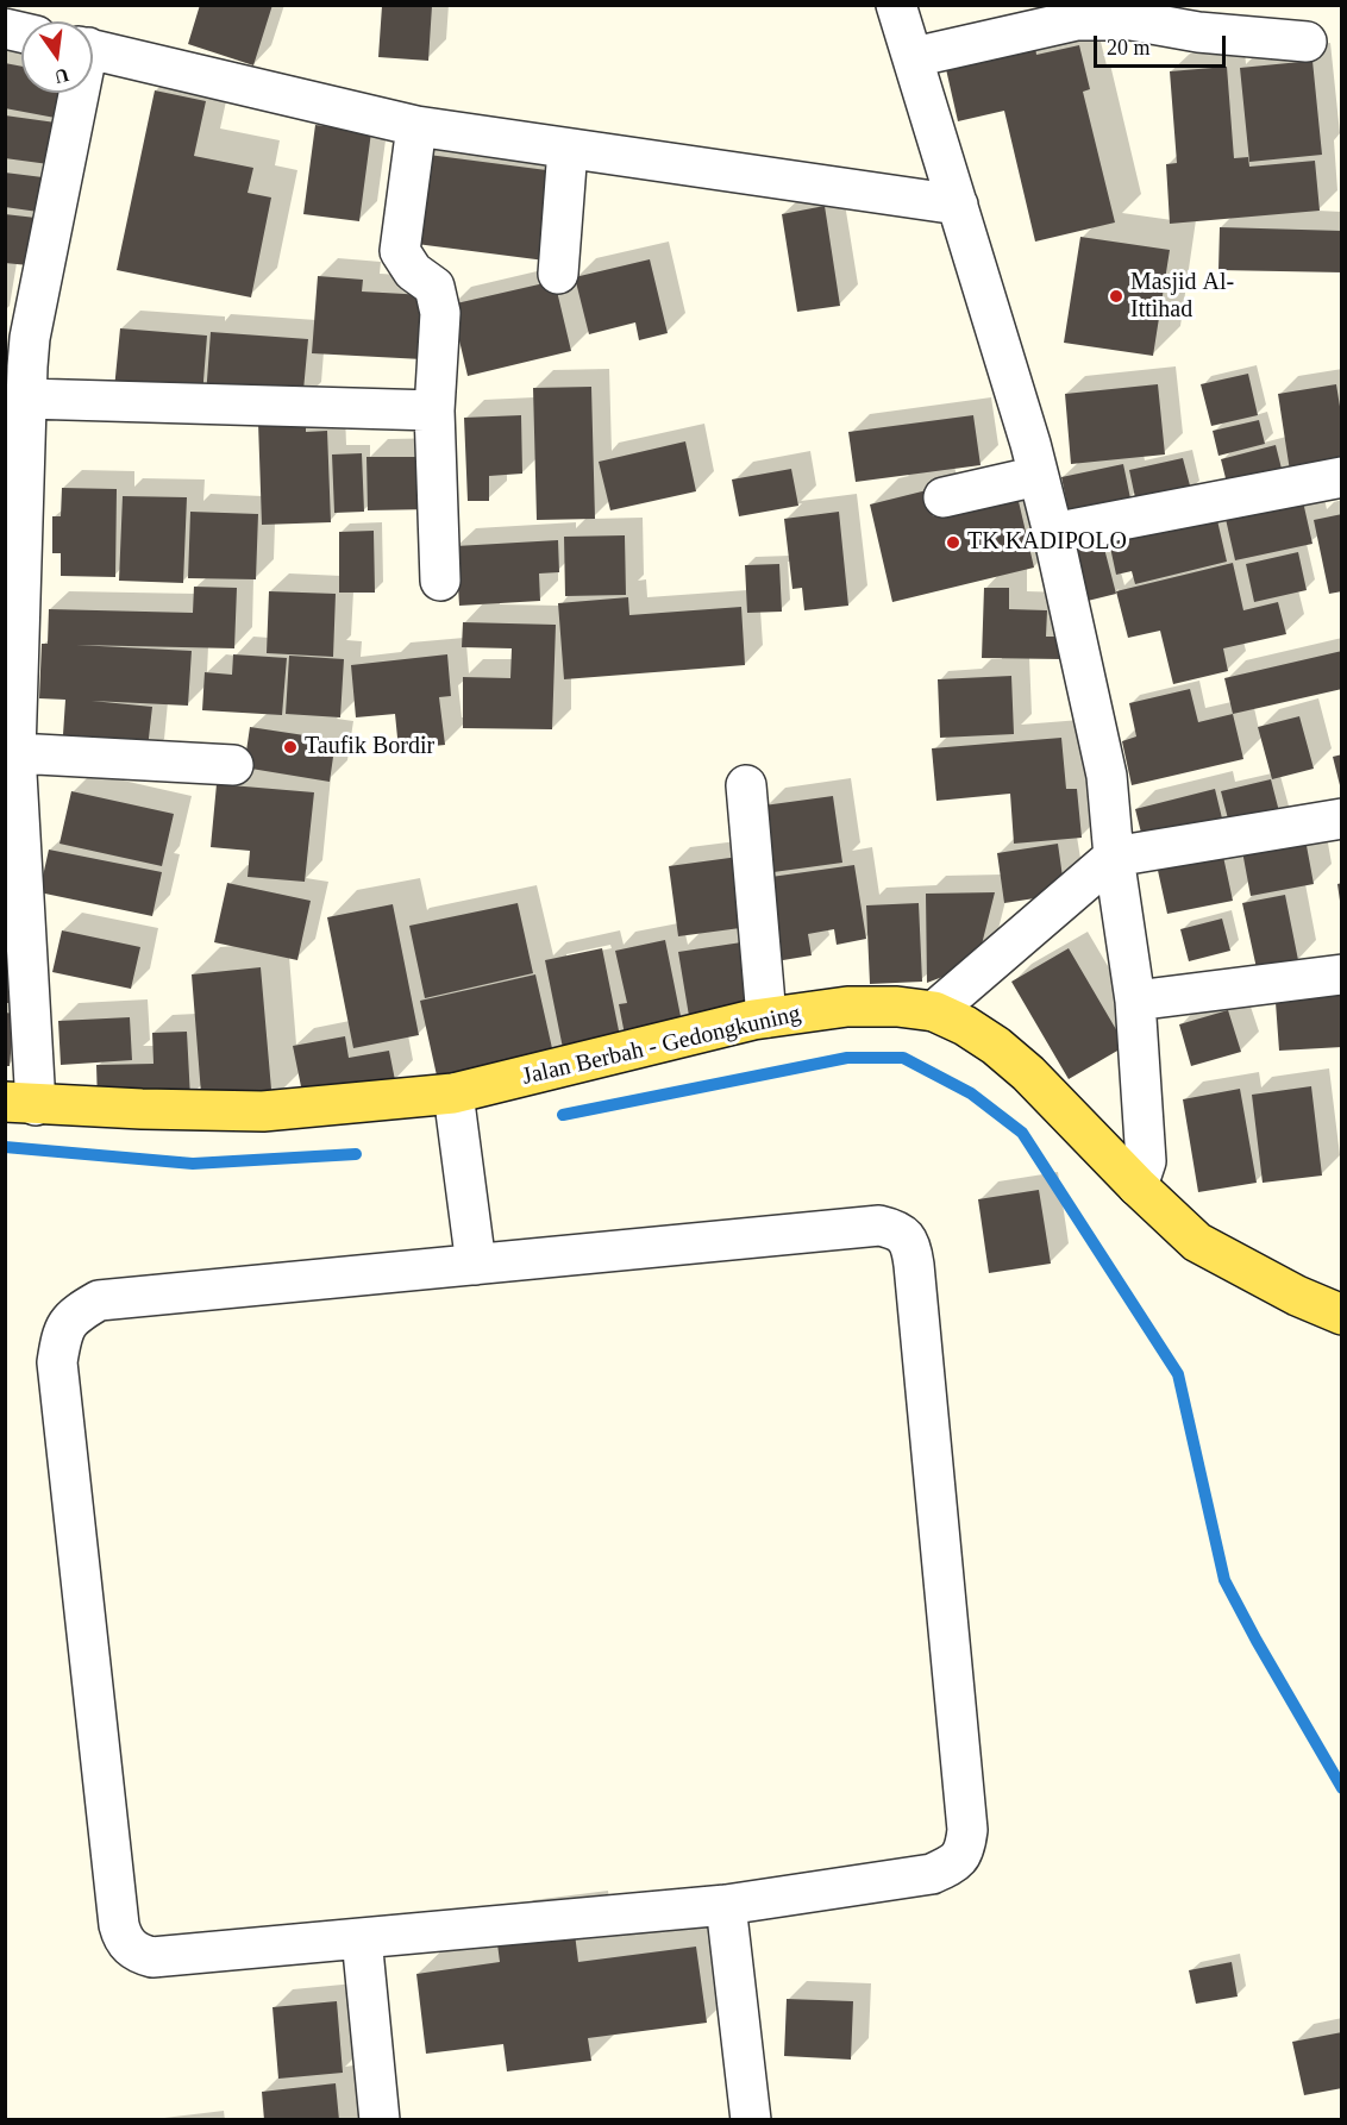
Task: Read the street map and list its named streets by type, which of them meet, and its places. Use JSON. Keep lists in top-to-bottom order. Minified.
{"streets":{"main road":["Jalan Berbah - Gedongkuning"]},"places":["Masjid Al- Ittihad","TK KADIPOLO","Taufik Bordir"],"scale_bar":"20 m","north":"bottom"}
